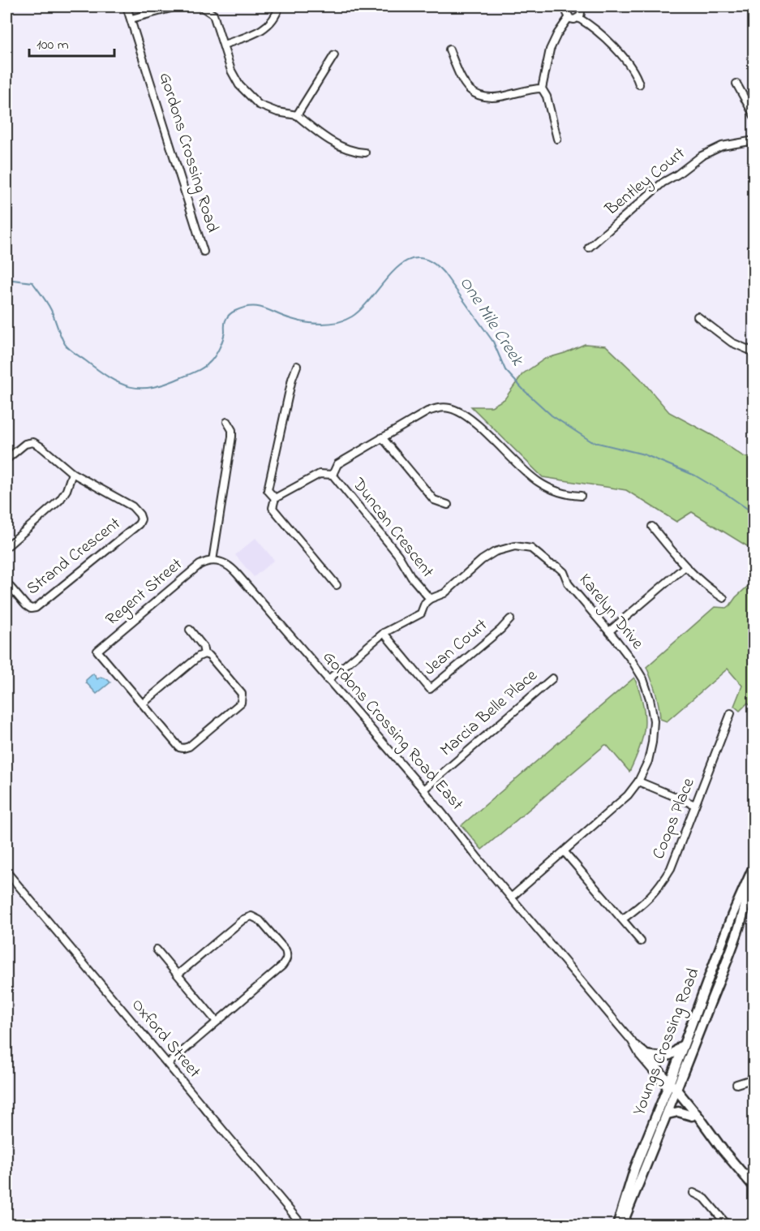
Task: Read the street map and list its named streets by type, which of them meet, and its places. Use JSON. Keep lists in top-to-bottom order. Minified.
{"streets":{"main road":["Youngs Crossing Road"],"street":["Gordons Crossing Road","Bentley Court","Duncan Crescent","Strand Crescent","Regent Street","Karelyn Drive","Jean Court","Marcia Belle Place","Gordons Crossing Road East","Coops Place","Oxford Street"]},"crossings":[["Duncan Crescent","Karelyn Drive"],["Regent Street","Gordons Crossing Road East"],["Karelyn Drive","Jean Court"],["Karelyn Drive","Gordons Crossing Road East"],["Marcia Belle Place","Gordons Crossing Road East"],["Gordons Crossing Road East","Youngs Crossing Road"]],"water":["One Mile Creek"],"scale_bar":"100 m"}
